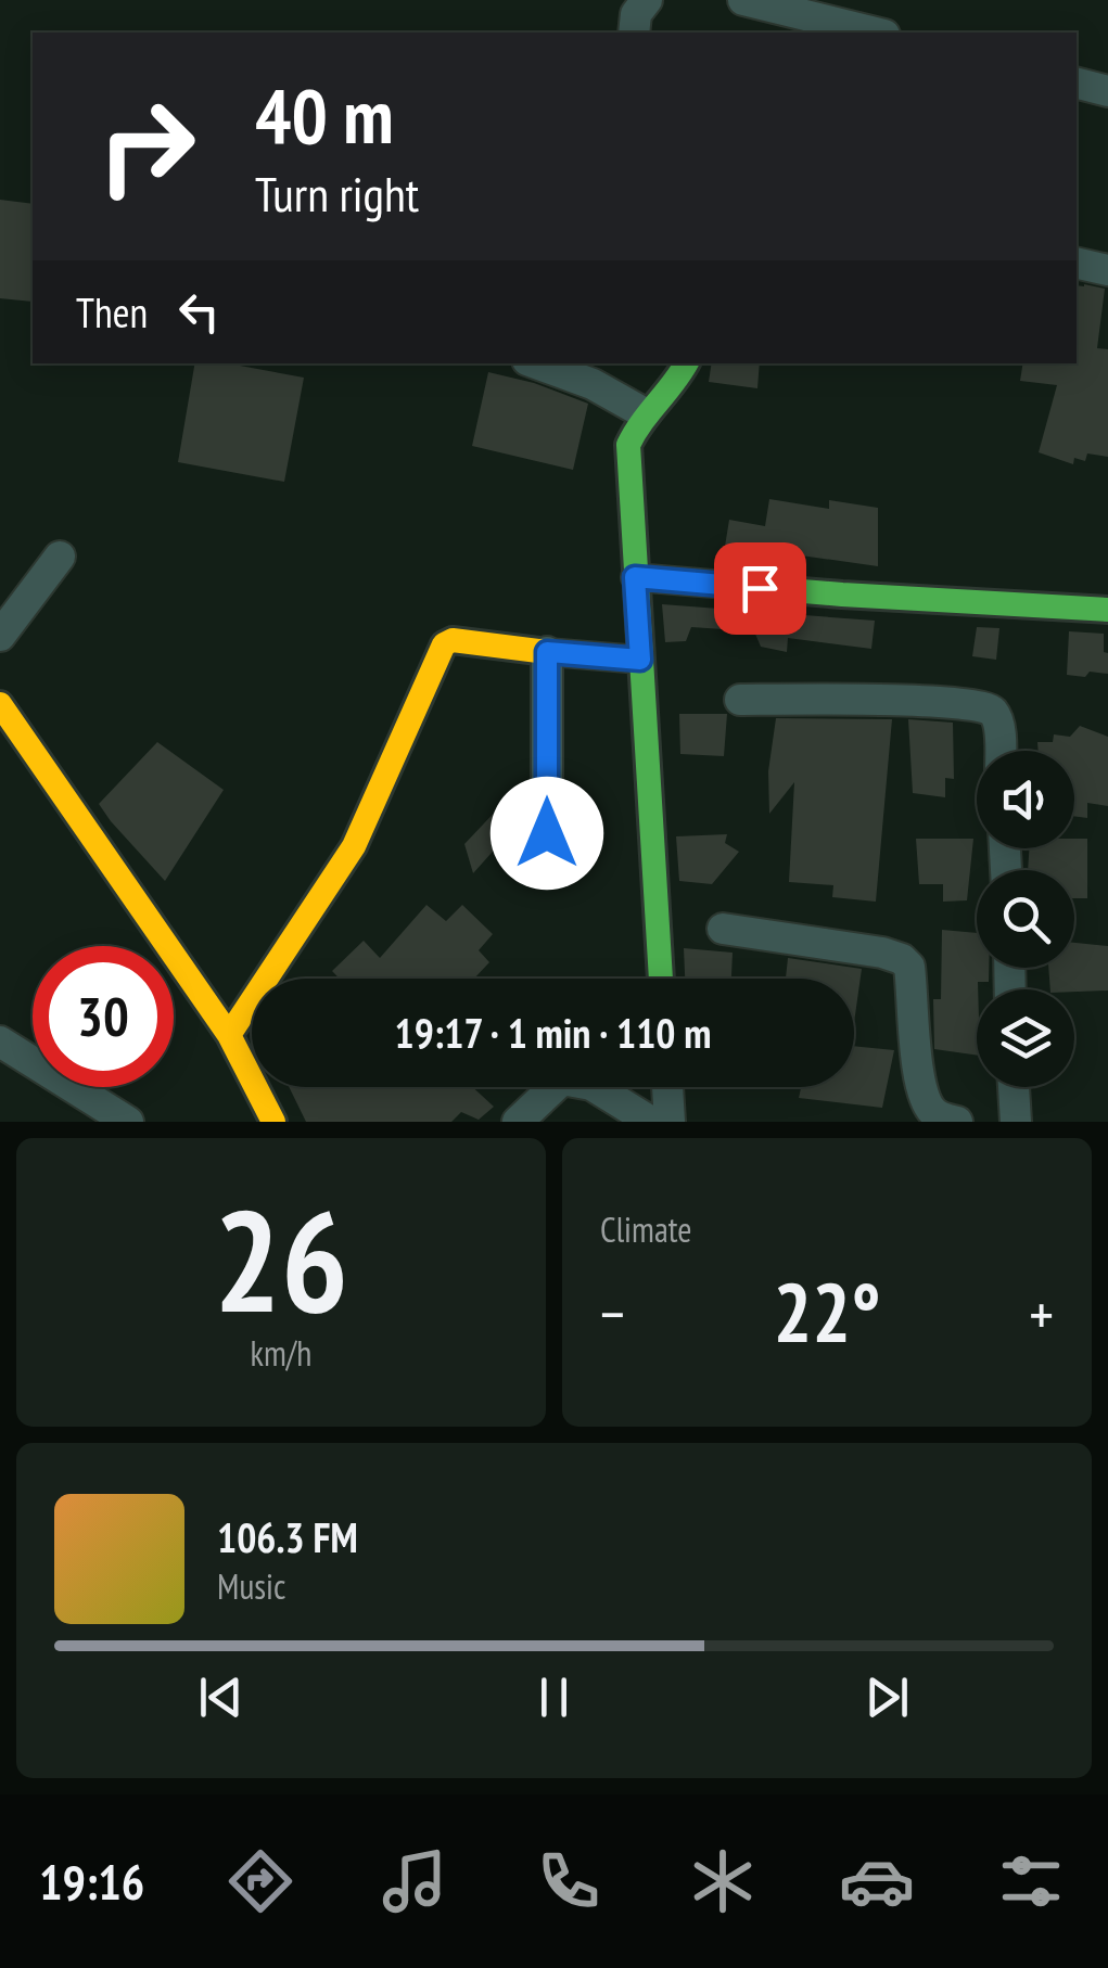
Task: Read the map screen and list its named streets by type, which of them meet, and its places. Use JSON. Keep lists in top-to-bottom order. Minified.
{"page":{"turn":["40 m","Turn right"],"then":"Then","limit":"30","trip":"19:17 · 1 min · 110 m","tile":[["26","km/h"],"Climate"],"heat":["−","22°","+"],"song":["106.3 FM","Music"],"tabs":"19:16"}}
